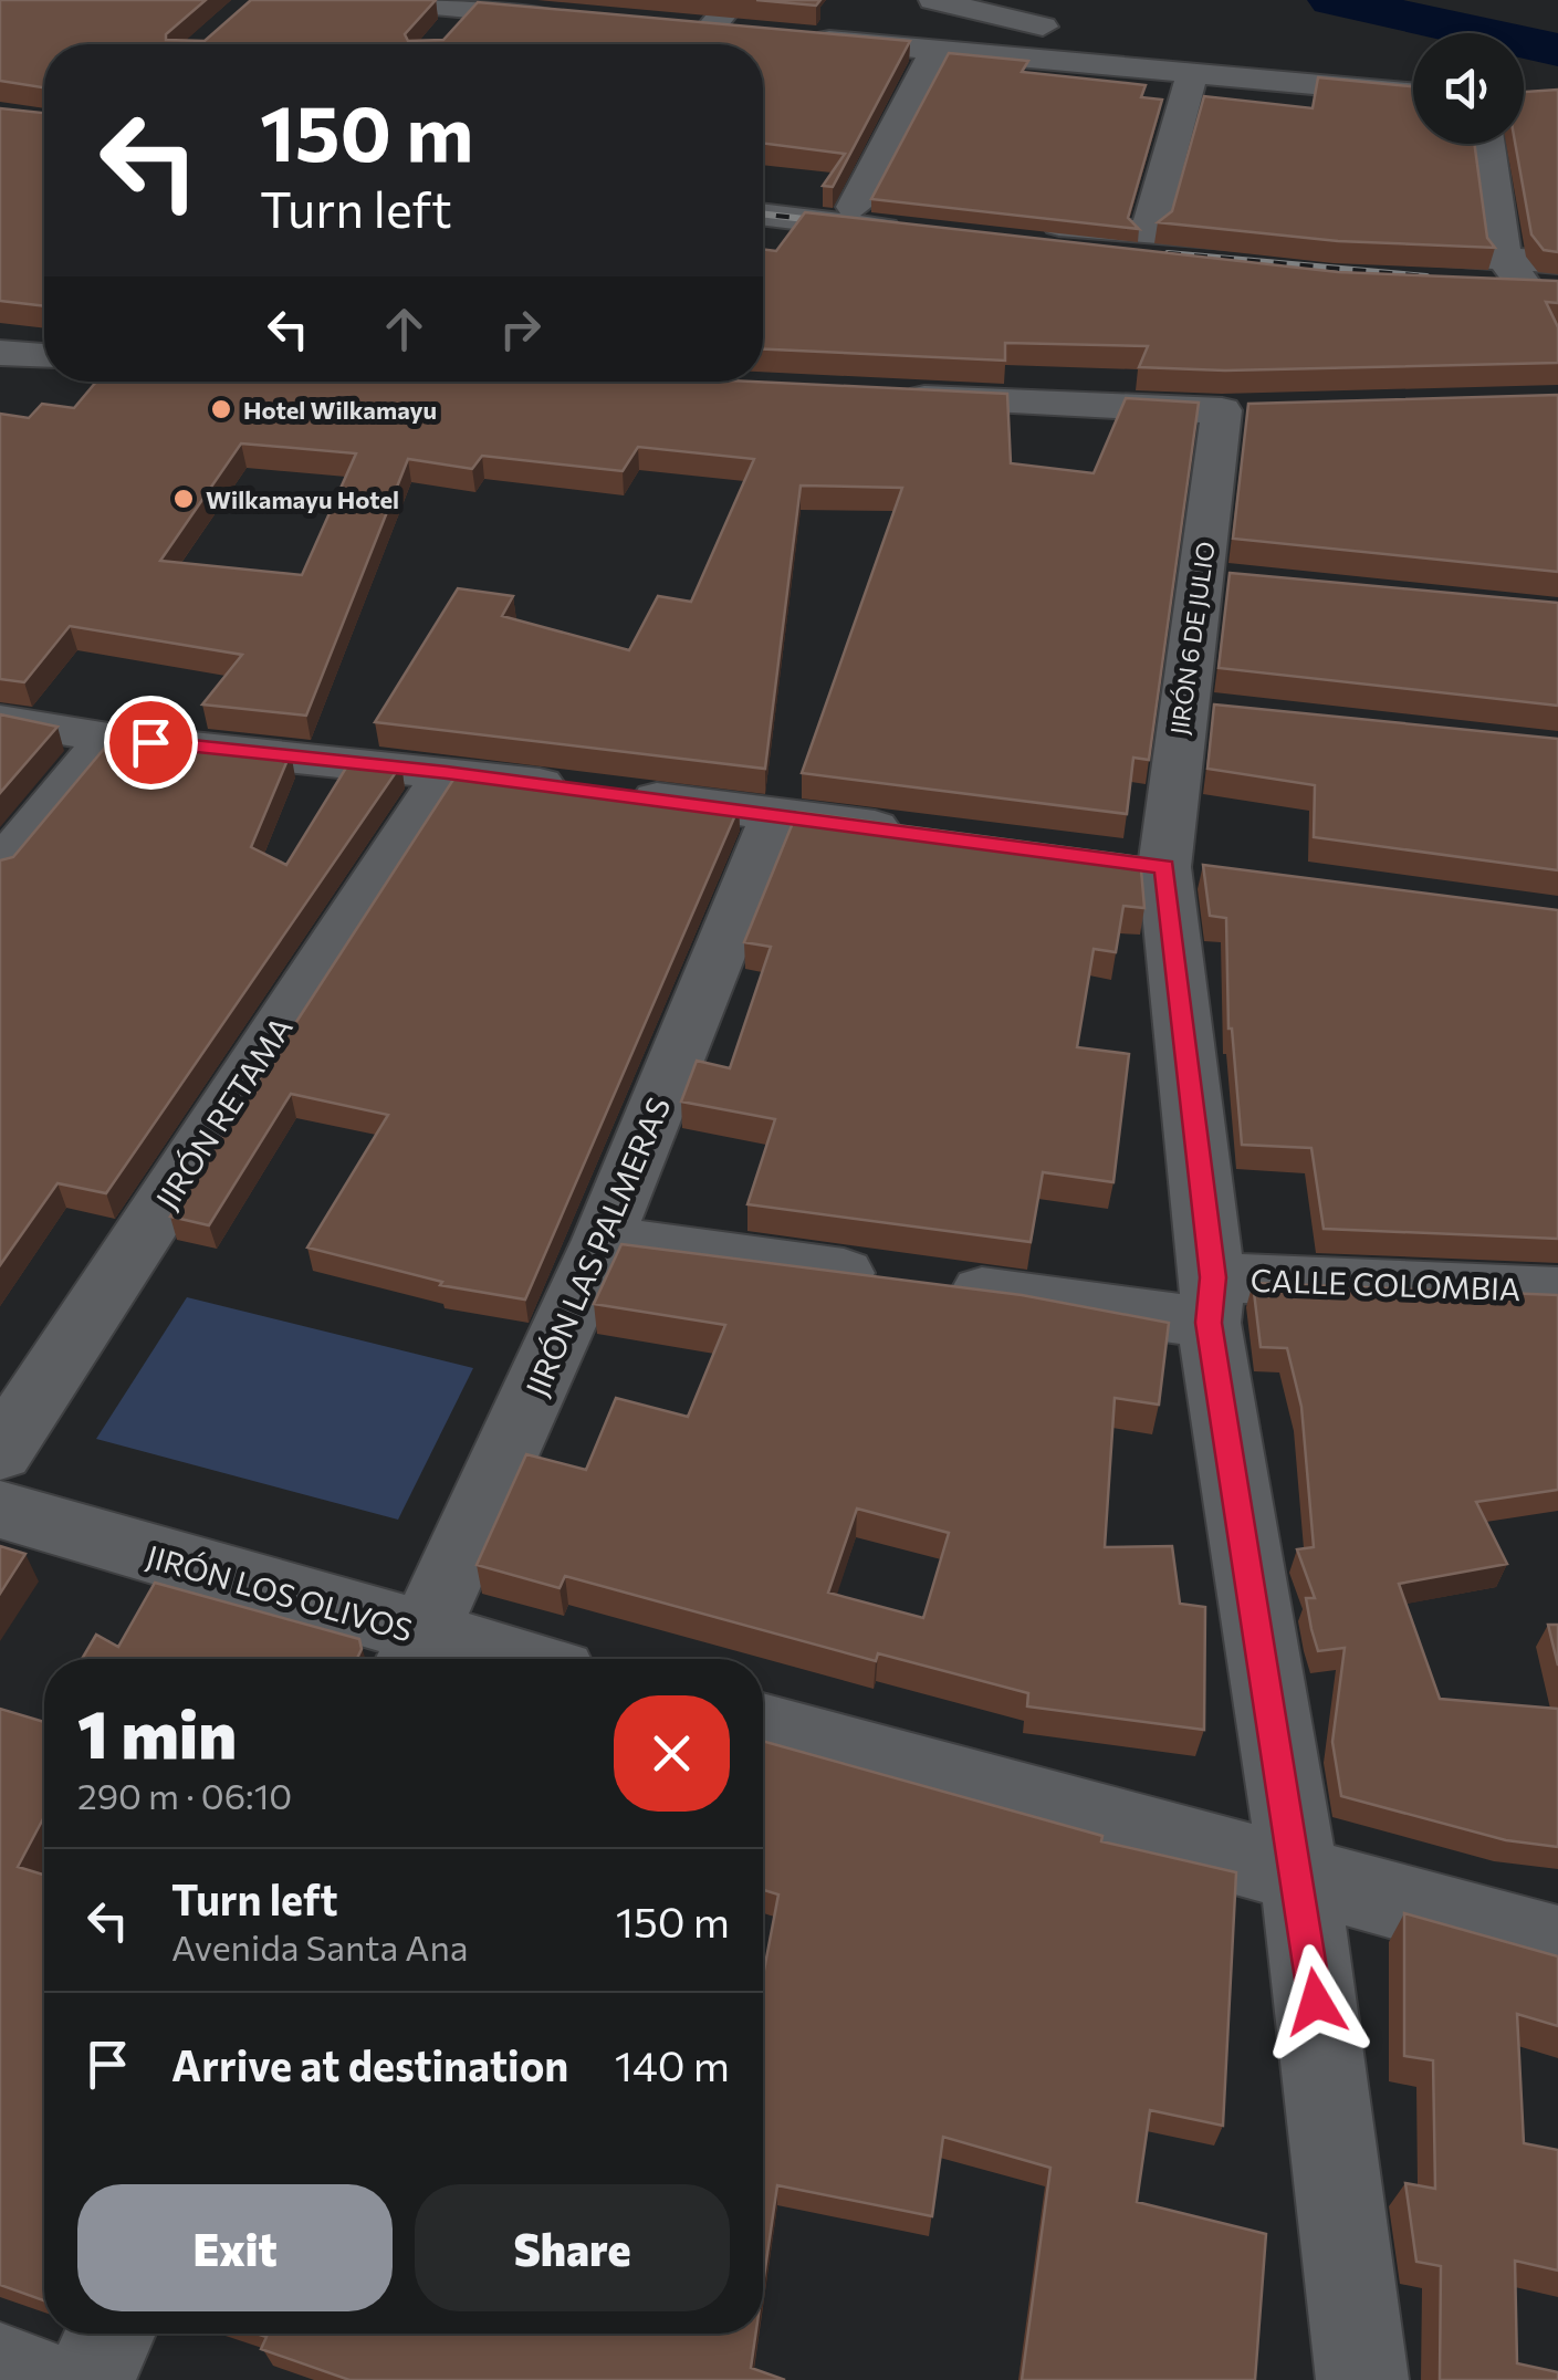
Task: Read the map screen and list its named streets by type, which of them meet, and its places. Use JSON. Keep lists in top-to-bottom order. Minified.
{"streets":{"street":["JIRÓN 6 DE JULIO","JIRÓN RETAMA","JIRÓN LAS PALMERAS","CALLE COLOMBIA","JIRÓN LOS OLIVOS"]},"crossings":[["JIRÓN 6 DE JULIO","CALLE COLOMBIA"],["JIRÓN LAS PALMERAS","CALLE COLOMBIA"],["JIRÓN LAS PALMERAS","JIRÓN LOS OLIVOS"]],"places":["Hotel Wilkamayu","Wilkamayu Hotel"],"page":{"turn":["150 m","Turn left"],"heading":["1 min","290 m · 06:10"],"list":[{"name":"Turn left","note":"Avenida Santa Ana","value":"150 m"},{"name":"Arrive at destination","value":"140 m"}],"buttons":["Exit","Share"]}}
